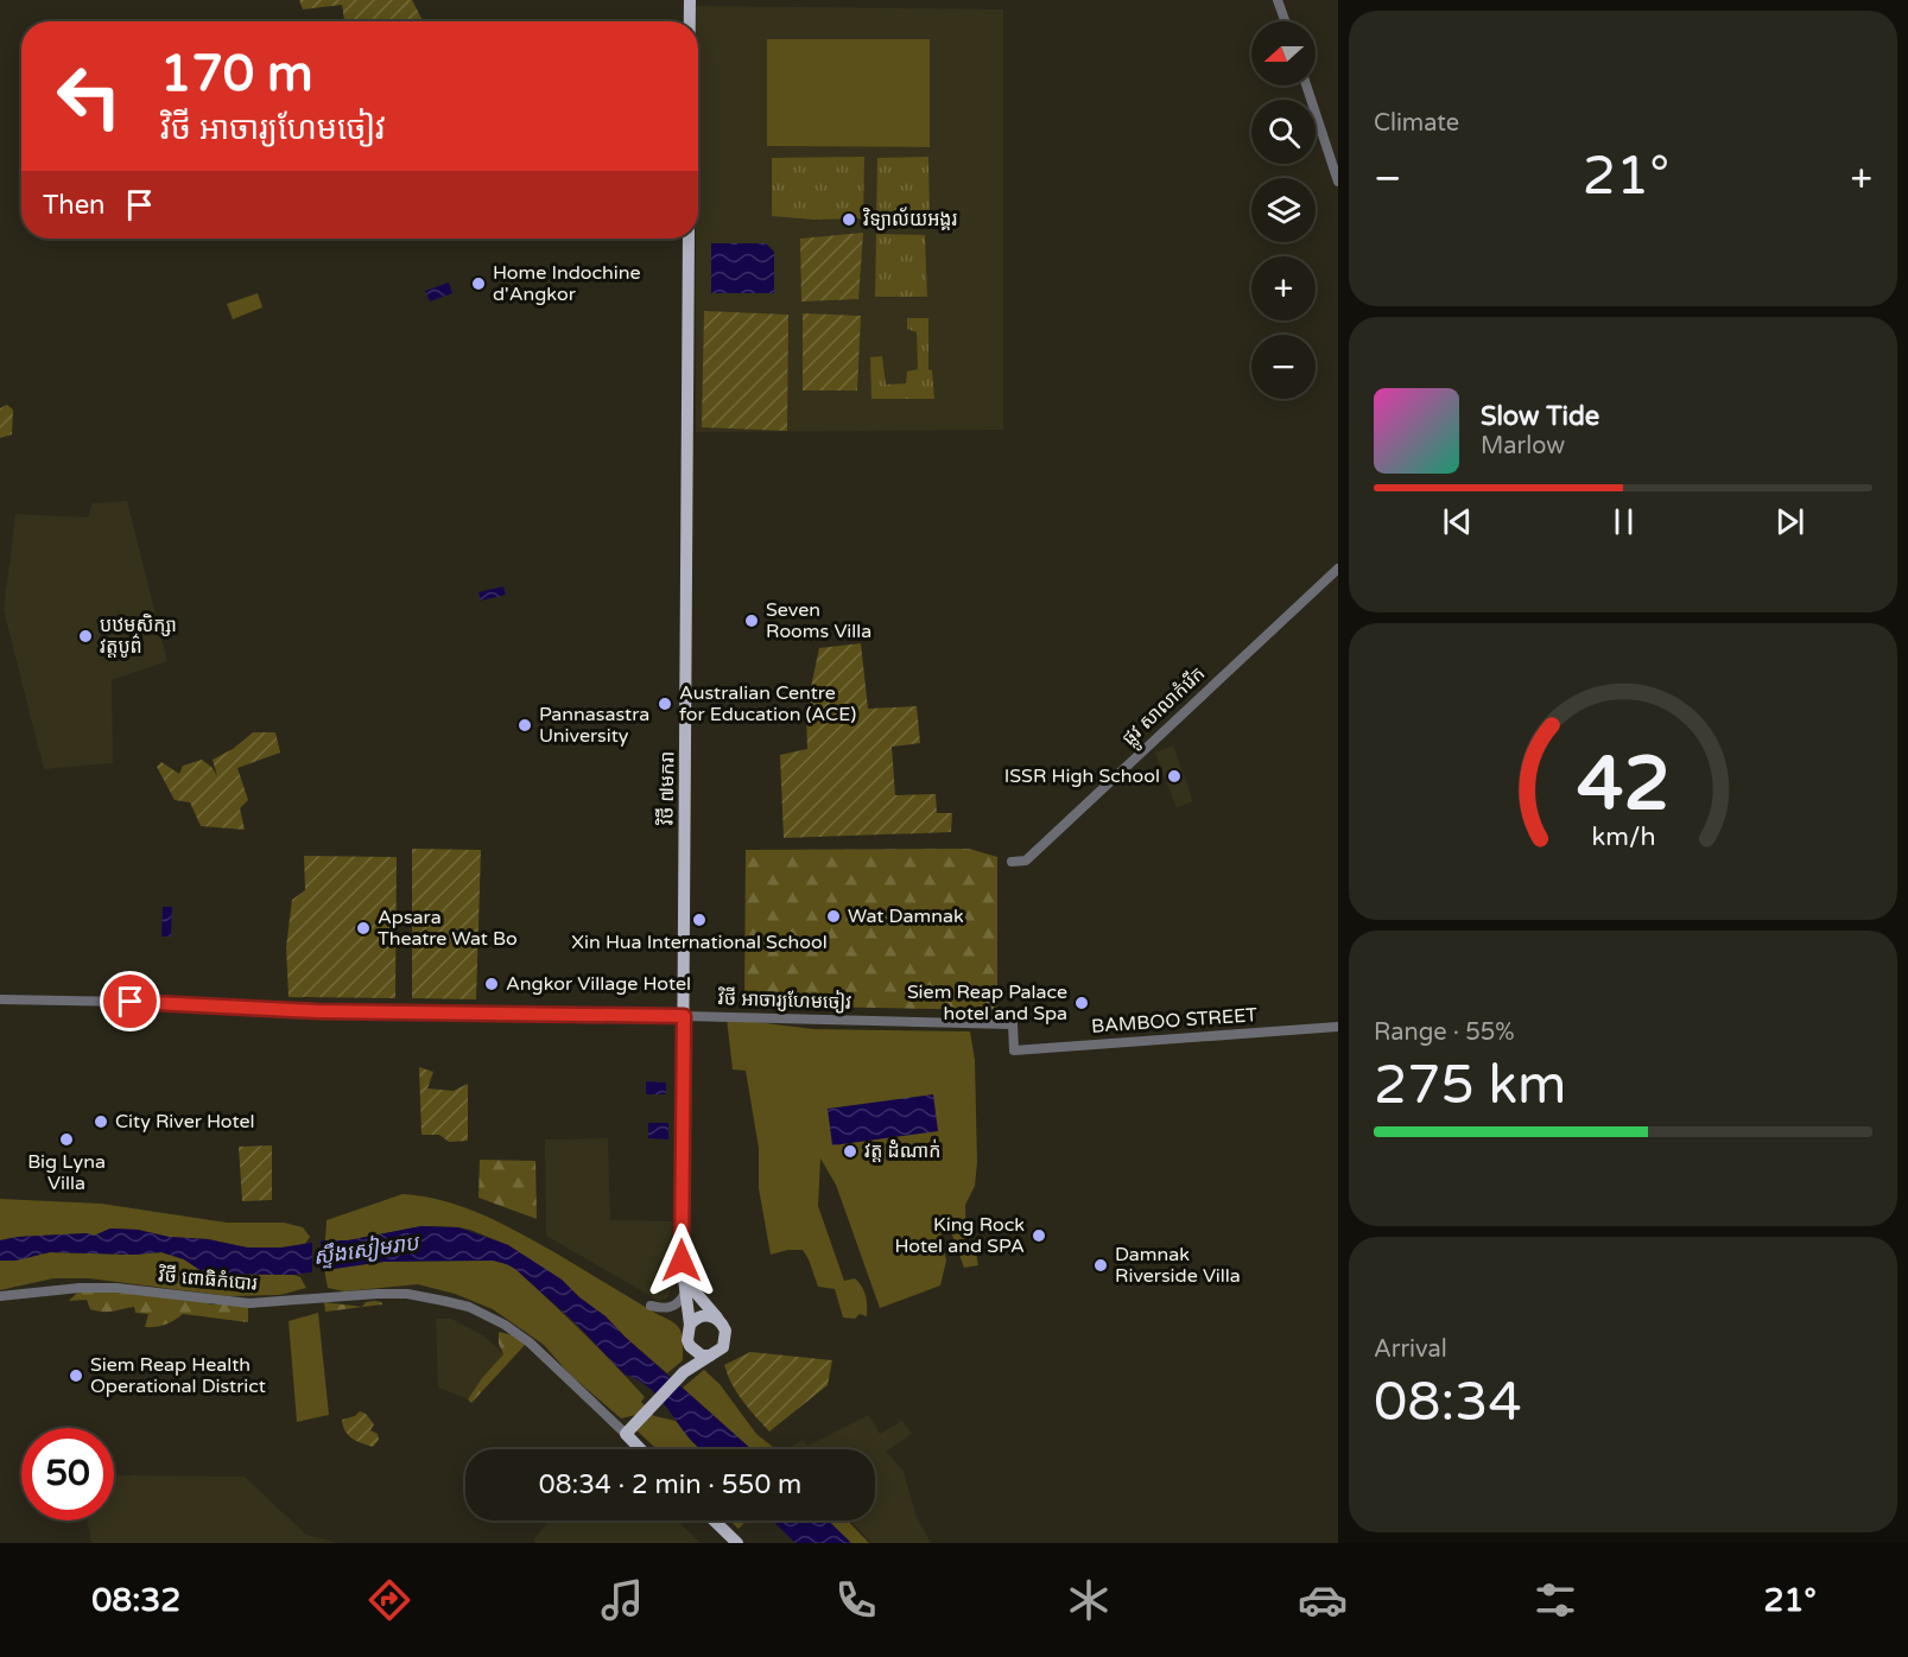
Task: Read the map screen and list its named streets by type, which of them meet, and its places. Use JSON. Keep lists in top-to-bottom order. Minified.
{"streets":{"main road":["វិថី ៧មករា","វិថី ពោធិកំបោរ"],"street":["ផ្លូវ សាលាកំរើក","វិថី អាចារ្យហែមចៀវ","BAMBOO STREET"]},"crossings":[["វិថី ៧មករា","វិថី អាចារ្យហែមចៀវ"],["វិថី អាចារ្យហែមចៀវ","BAMBOO STREET"]],"water":["ស្ទឹងសៀមរាប"],"places":["វិទ្យាល័យអង្គរ","Home Indochine d'Angkor","Seven Rooms Villa","បឋមសិក្សា វត្តបូព៌","Australian Centre for Education (ACE)","Pannasastra University","ISSR High School","Wat Damnak","Xin Hua International School","Apsara Theatre Wat Bo","Angkor Village Hotel","Siem Reap Palace hotel and Spa","City River Hotel","Big Lyna Villa","វត្ត ដំំណាក់","King Rock Hotel and SPA","Damnak Riverside Villa","Siem Reap Health Operational District"],"north":"left","page":{"tile":["Climate",["Range · 55%","275 km"],["Arrival","08:34"]],"map_buttons":["+","−"],"turn":["170 m","វិថី អាចារ្យហែមចៀវ"],"heat":["−","21°","+"],"then":"Then","song":["Slow Tide","Marlow"],"limit":"50","trip":"08:34 · 2 min · 550 m","tabs":["08:32","21°"],"gauge":["42","km/h"]}}
